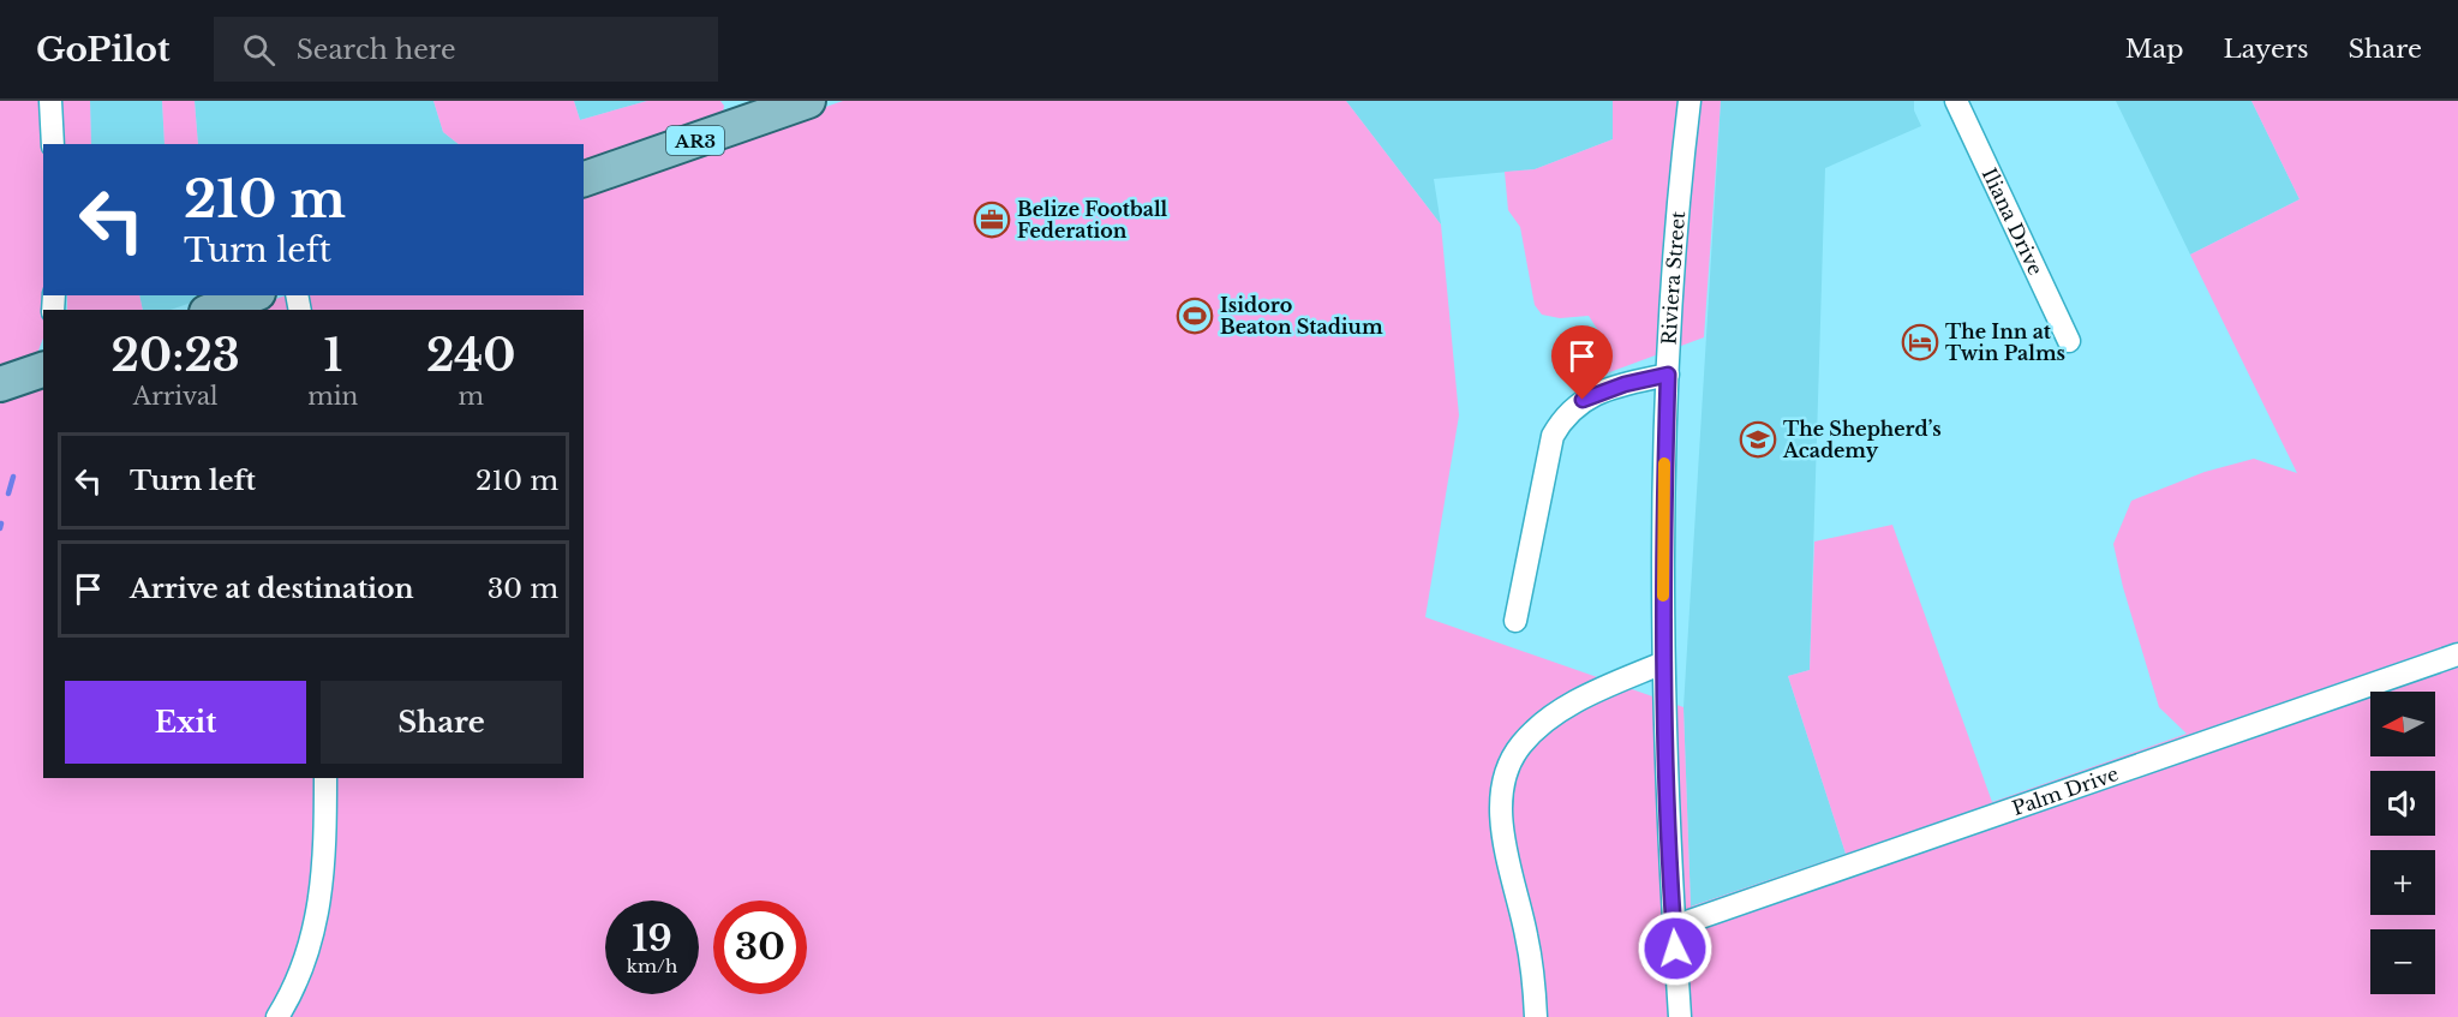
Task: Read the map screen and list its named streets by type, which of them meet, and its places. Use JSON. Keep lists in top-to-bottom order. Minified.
{"streets":{"main road":["AR3"],"street":["Iliana Drive","Riviera Street","Palm Drive"]},"crossings":[["Riviera Street","Palm Drive"]],"places":{"office":["Belize Football Federation"],"sports":["Isidoro Beaton Stadium"],"hotel":["The Inn at Twin Palms"],"school or university":["The Shepherd’s Academy"]},"north":"left","page":{"header":"GoPilot","search":"Search here","nav":["Map","Layers","Share"],"turn":["210 m","Turn left"],"eta":["20:23","Arrival","1","min","240","m"],"list":[{"name":"Turn left","value":"210 m"},{"name":"Arrive at destination","value":"30 m"}],"buttons":["Exit","Share"],"map_buttons":["+","−"],"speed":"19 km/h","limit":"30"}}
